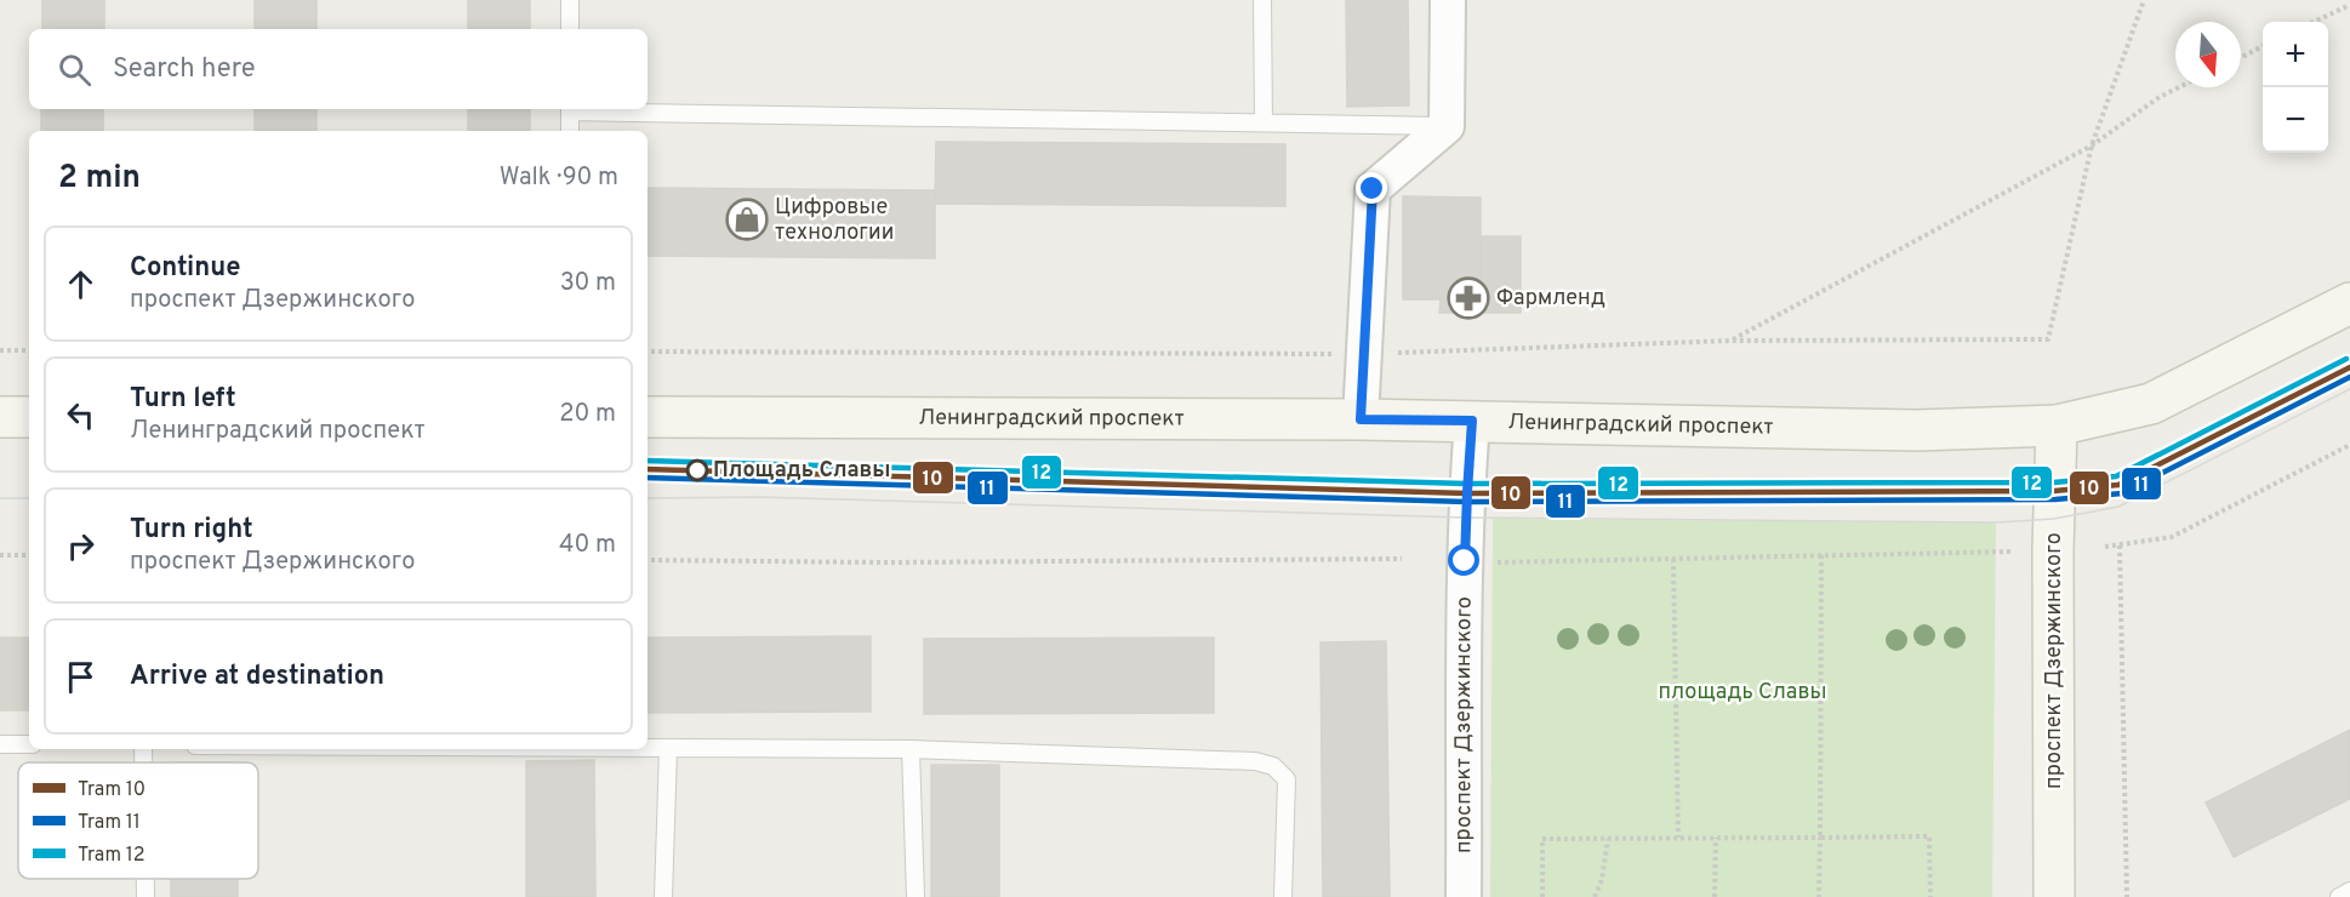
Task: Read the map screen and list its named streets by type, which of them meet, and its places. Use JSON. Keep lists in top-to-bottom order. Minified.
{"streets":{"main road":["Ленинградский проспект","проспект Дзержинского"]},"crossings":[["Ленинградский проспект","проспект Дзержинского"]],"parks":["площадь Славы"],"places":{"shop":["Цифровые технологии"],"pharmacy":["Фармленд"],"other":["Площадь Славы"]},"lines":["tram line 12","tram line 10","tram line 11"],"legend":["Tram 10","Tram 11","Tram 12"],"north":"bottom","page":{"map_buttons":["+","−"],"search":"Search here","heading":["2 min","Walk · 90 m"],"list":[["Continue","проспект Дзержинского","30 m"],["Turn left","Ленинградский проспект","20 m"],["Turn right","проспект Дзержинского","40 m"],"Arrive at destination"]}}
